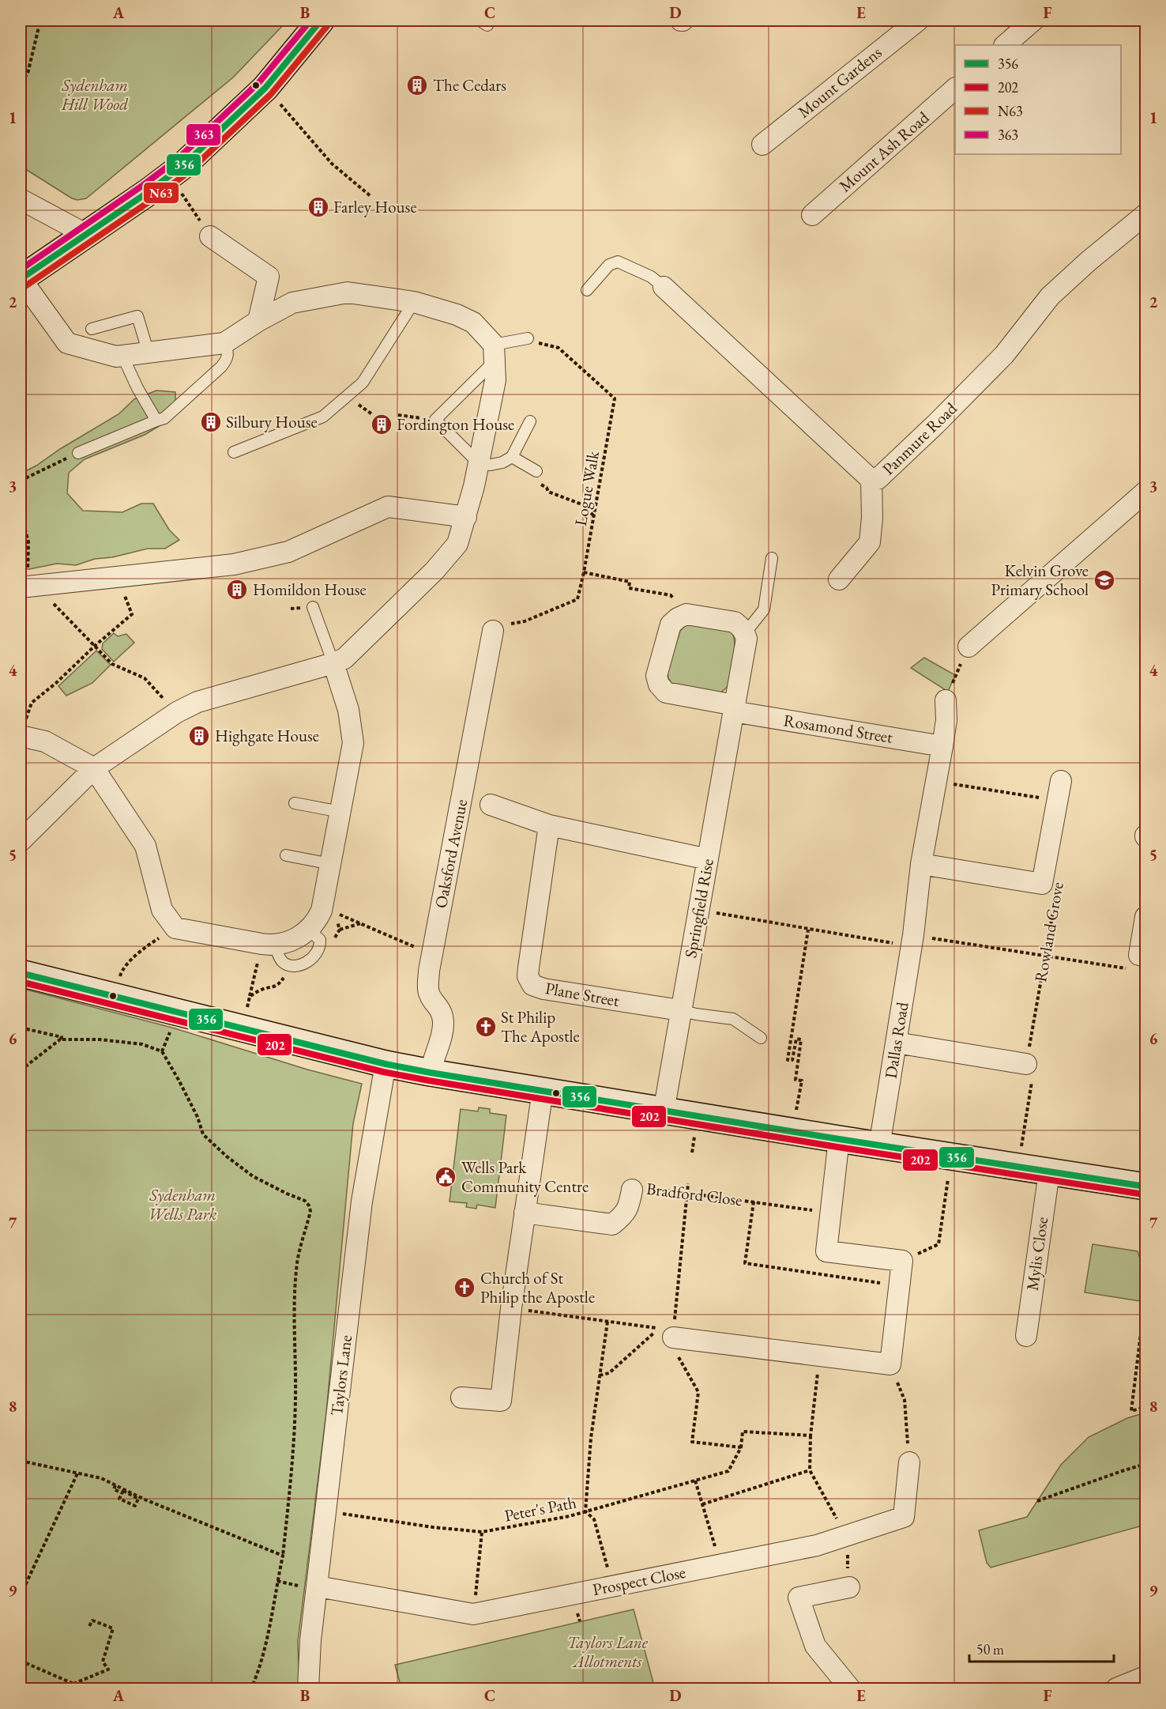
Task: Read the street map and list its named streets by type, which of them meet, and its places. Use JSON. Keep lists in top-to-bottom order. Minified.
{"streets":{"street":["Mount Gardens","Mount Ash Road","Panmure Road","Rosamond Street","Oaksford Avenue","Springfield Rise","Plane Street","Dallas Road","Bradford Close","Mylis Close","Taylors Lane","Prospect Close"],"path":["Logue Walk","Rowland Grove","Peter's Path"]},"crossings":[["Logue Walk","Oaksford Avenue"],["Rosamond Street","Springfield Rise"],["Rosamond Street","Dallas Road"],["Springfield Rise","Plane Street"],["Taylors Lane","Peter's Path"],["Taylors Lane","Prospect Close"]],"parks":["Sydenham Hill Wood","Sydenham Wells Park","Taylors Lane Allotments"],"places":{"building":["The Cedars","Farley House","Silbury House","Fordington House","Homildon House","Highgate House"],"school or university":["Kelvin Grove Primary School"],"church":["St Philip The Apostle","Church of St Philip the Apostle"],"public building":["Wells Park Community Centre"]},"lines":["transit line 356","transit line 363","transit line N63","transit line 202"],"legend":["356","202","N63","363"],"scale_bar":"50 m","grid":{"columns":["A","B","C","D","E","F"],"rows":["1","2","3","4","5","6","7","8","9"]}}
